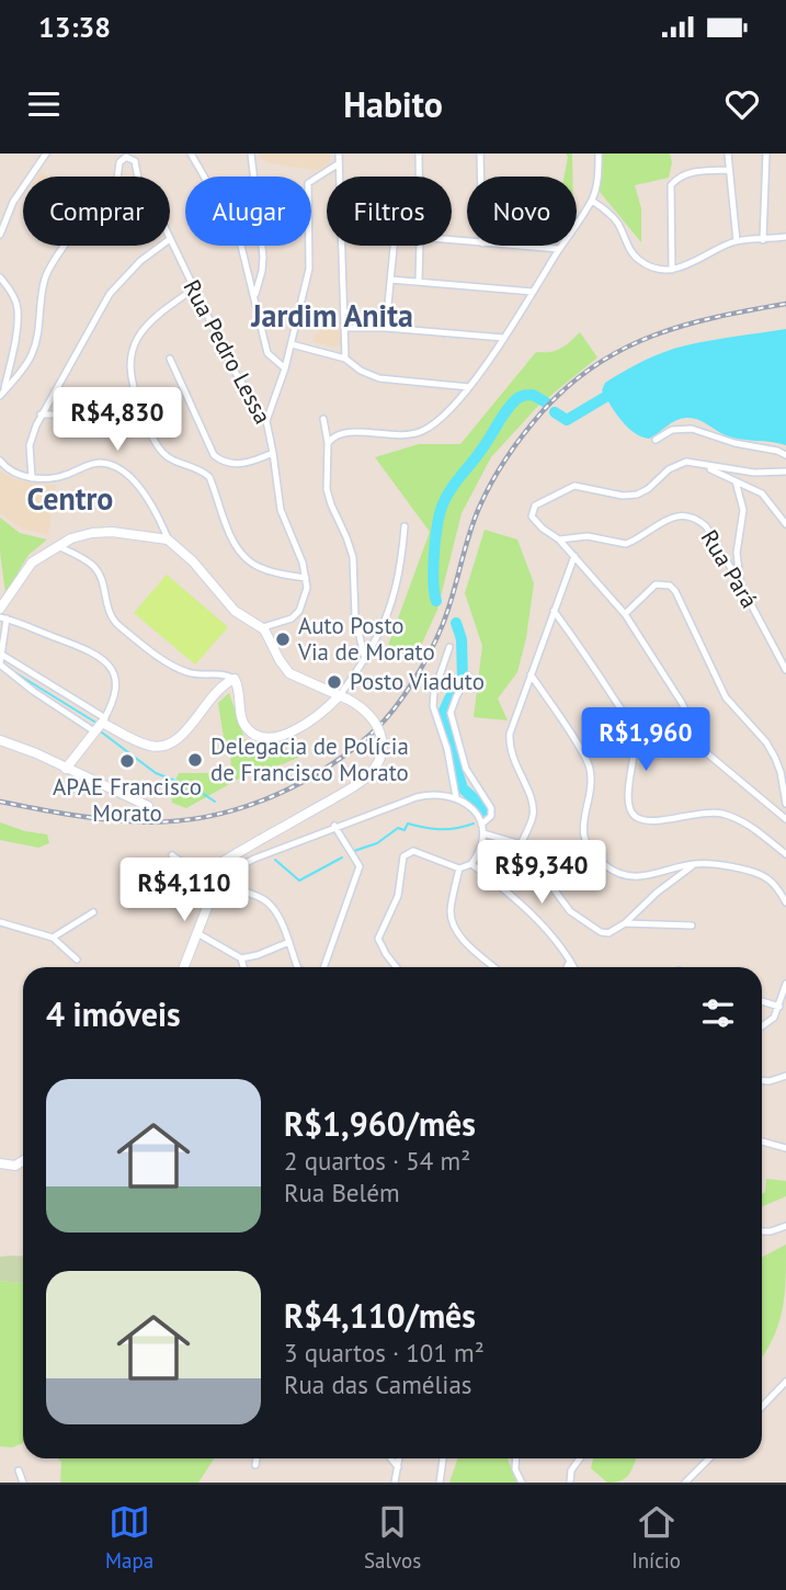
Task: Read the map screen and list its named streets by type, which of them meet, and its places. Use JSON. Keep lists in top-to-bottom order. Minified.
{"streets":{"street":["Rua Pedro Lessa","Rua Pará"]},"districts":["Jardim Anita","Centro"],"places":["Auto Posto Via de Morato","Posto Viaduto","Delegacia de Polícia de Francisco Morato","APAE Francisco Morato"],"page":{"status":"13:38","header":"Habito","chip":["Comprar","Alugar","Filtros","Novo"],"price":["R$4,830","R$1,960","R$9,340","R$4,110"],"heading":"4 imóveis","list":[{"name":"R$1,960/mês","note":"2 quartos · 54 m² · Rua Belém"},{"name":"R$4,110/mês","note":"3 quartos · 101 m² · Rua das Camélias"}],"tabs":["Mapa","Salvos","Início"]}}
